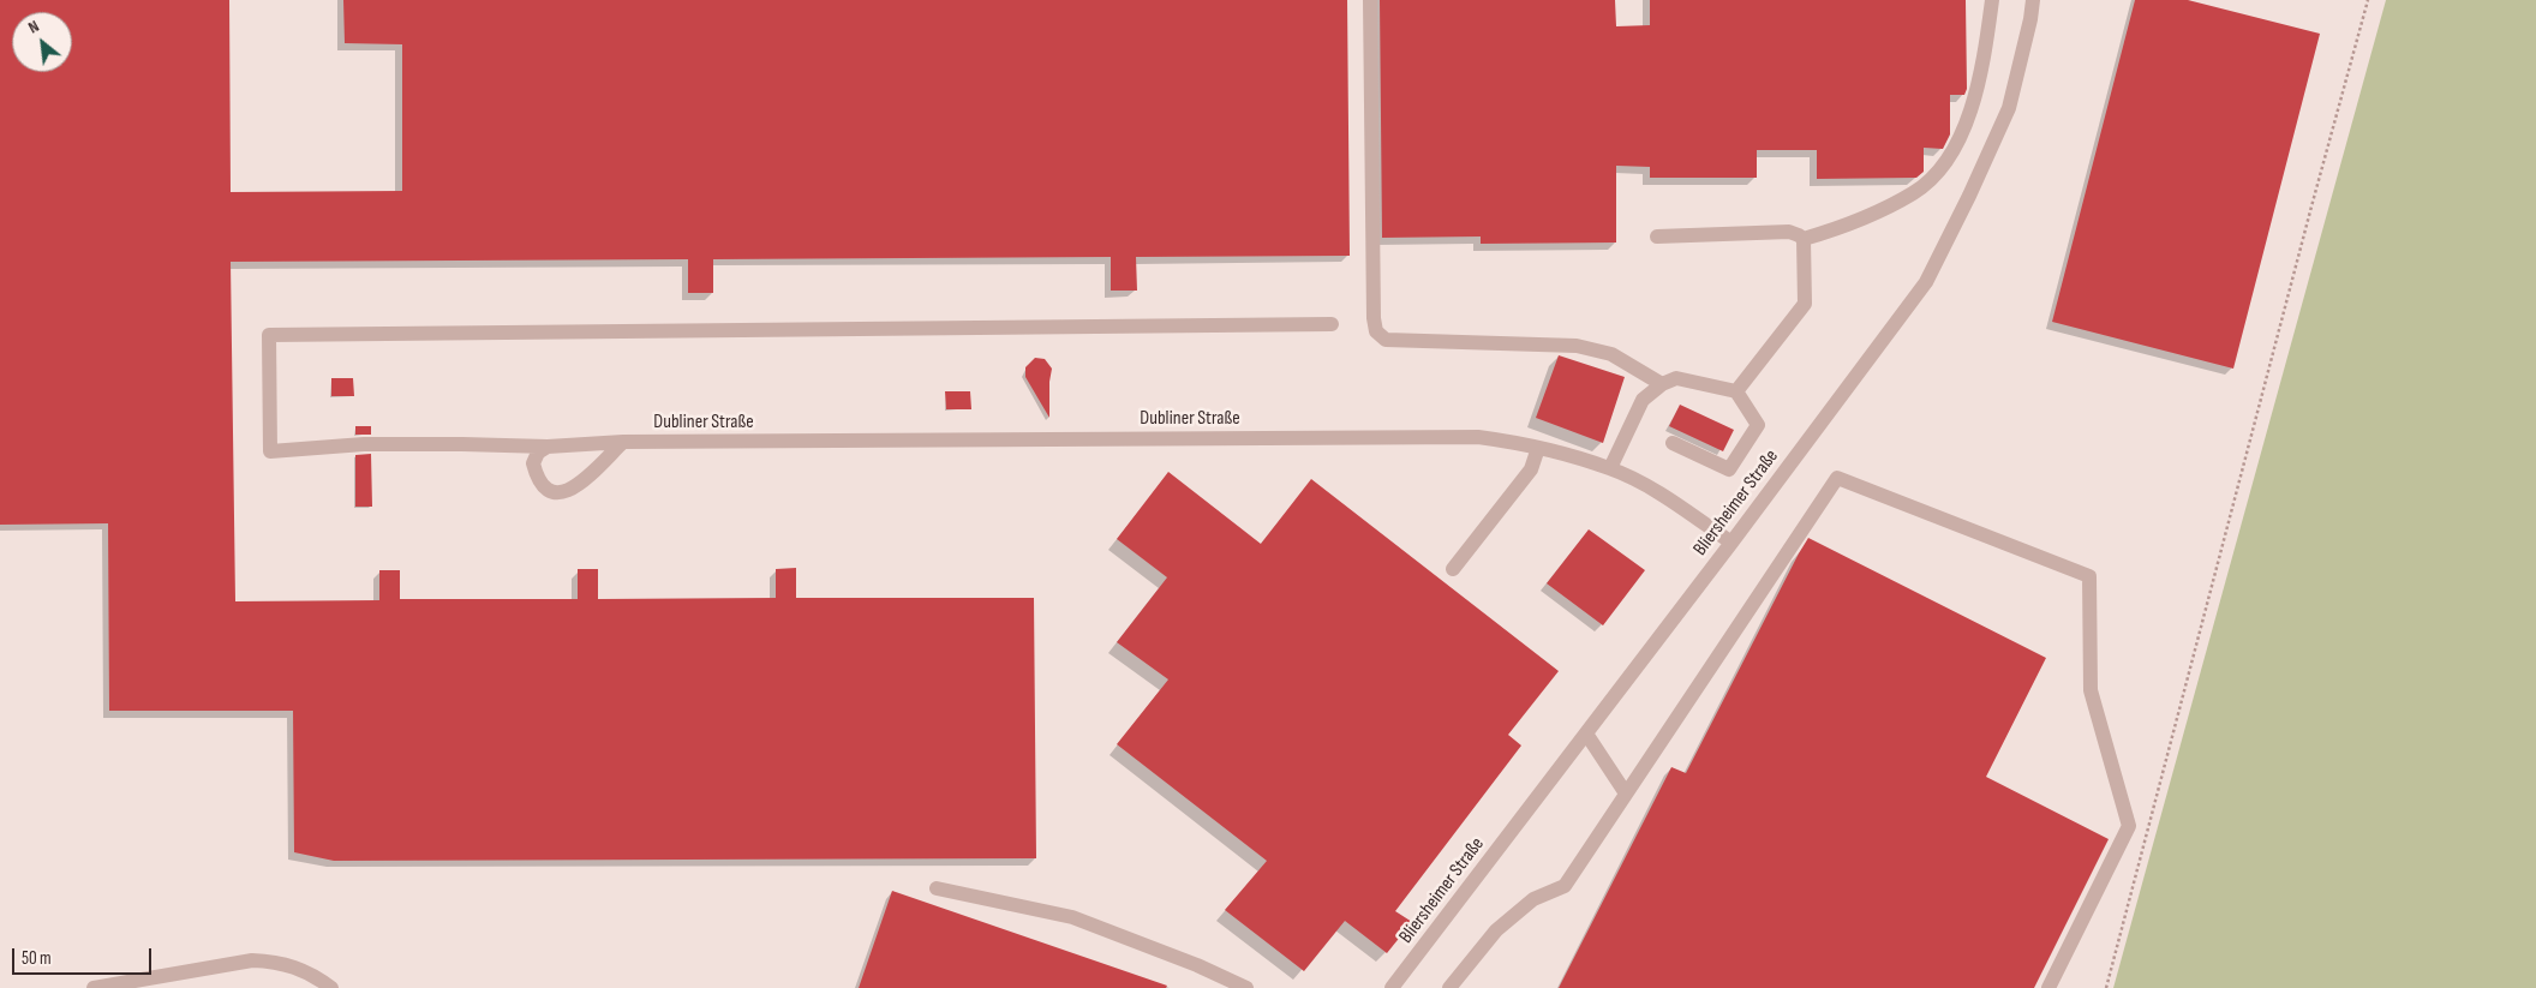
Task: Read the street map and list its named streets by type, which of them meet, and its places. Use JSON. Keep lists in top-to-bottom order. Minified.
{"streets":{"street":["Dubliner Straße","Bliersheimer Straße"]},"crossings":[["Dubliner Straße","Bliersheimer Straße"]],"scale_bar":"50 m","north":"top left"}
